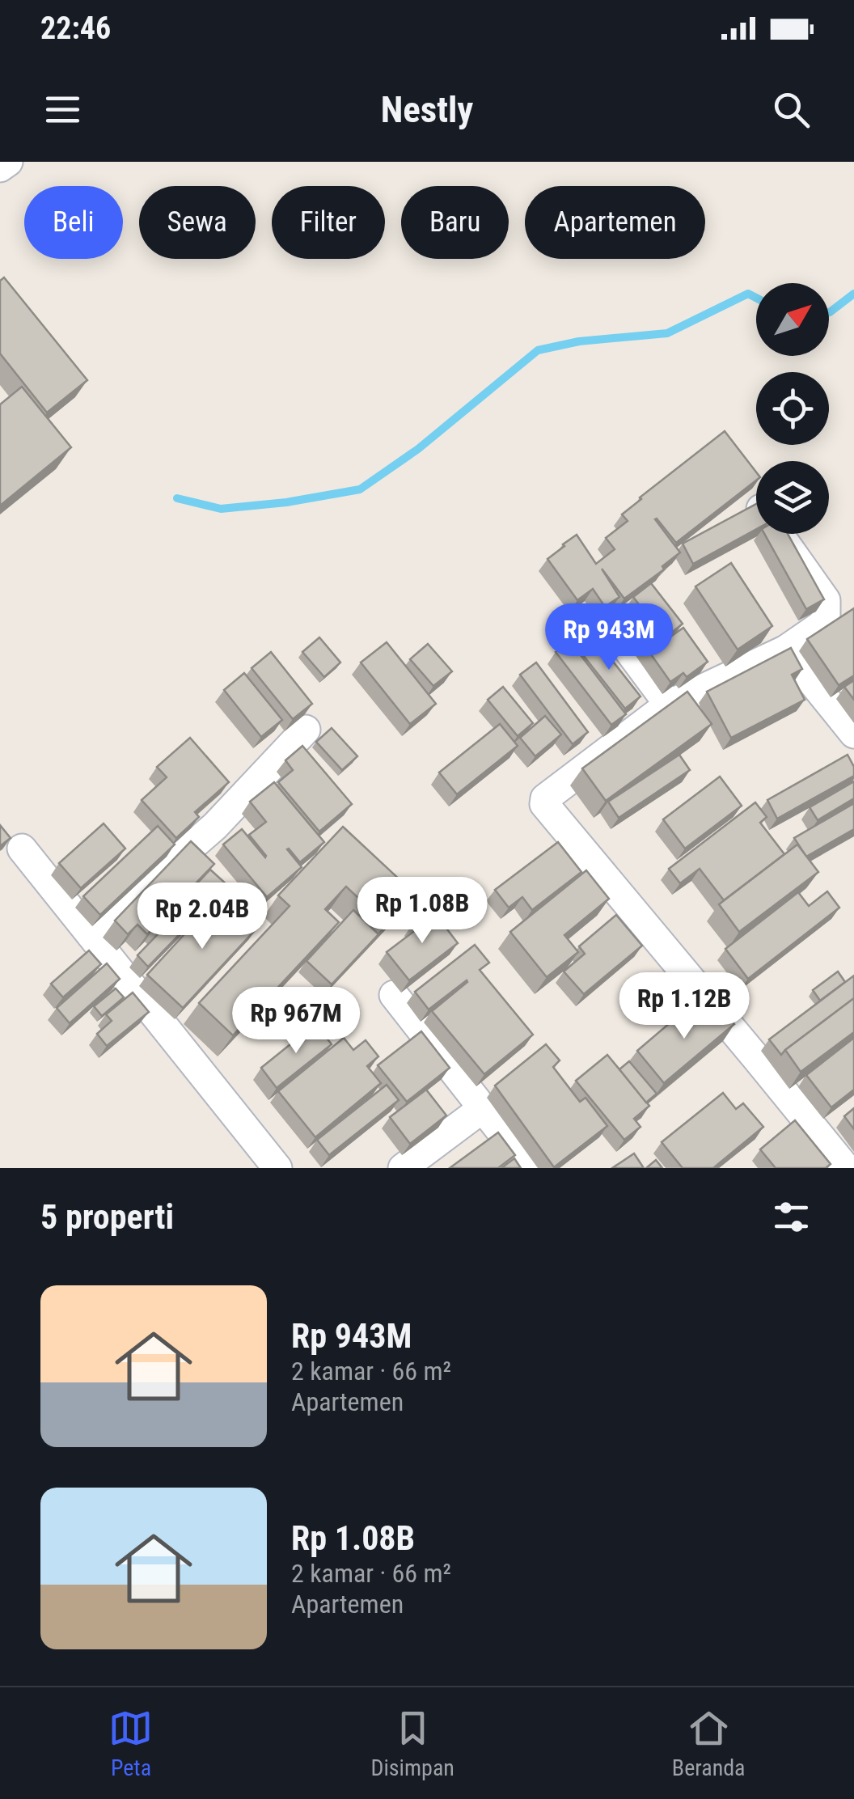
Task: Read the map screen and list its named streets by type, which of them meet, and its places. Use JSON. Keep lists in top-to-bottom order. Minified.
{"north":"top right","page":{"status":"22:46","header":"Nestly","chip":["Beli","Sewa","Filter","Baru","Apartemen"],"price":["Rp 943M","Rp 1.08B","Rp 2.04B","Rp 1.12B","Rp 967M"],"heading":"5 properti","list":[{"name":"Rp 943M","note":"2 kamar · 66 m² · Apartemen"},{"name":"Rp 1.08B","note":"2 kamar · 66 m² · Apartemen"}],"tabs":["Peta","Disimpan","Beranda"]}}
